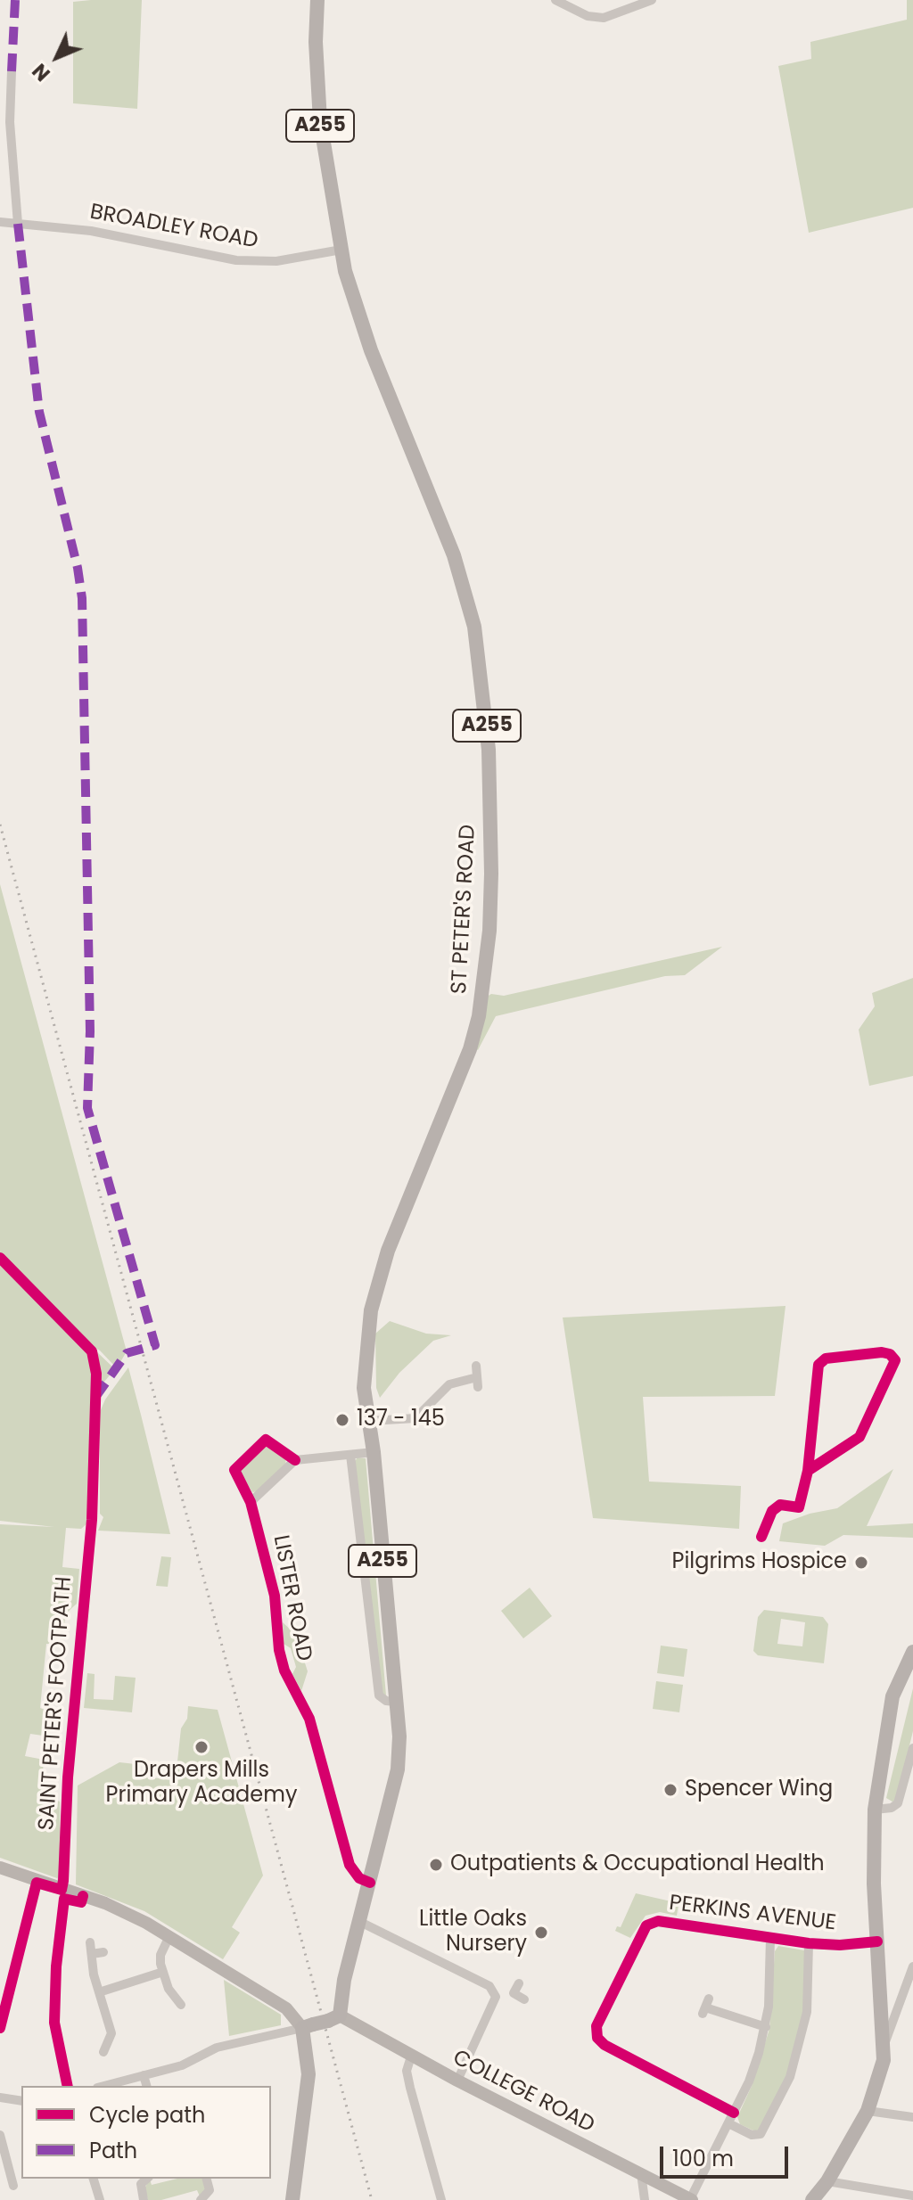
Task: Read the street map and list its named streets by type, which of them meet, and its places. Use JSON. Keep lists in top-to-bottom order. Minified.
{"streets":{"main road":["A255","ST PETER'S ROAD","COLLEGE ROAD"],"street":["BROADLEY ROAD","LISTER ROAD","SAINT PETER'S FOOTPATH","PERKINS AVENUE"]},"crossings":[["A255","BROADLEY ROAD"],["A255","ST PETER'S ROAD"],["BROADLEY ROAD","ST PETER'S ROAD"],["ST PETER'S ROAD","LISTER ROAD"],["ST PETER'S ROAD","COLLEGE ROAD"]],"places":["137 - 145","Pilgrims Hospice","Drapers Mills Primary Academy","Spencer Wing","Outpatients & Occupational Health","Little Oaks Nursery"],"legend":["Cycle path","Path"],"scale_bar":"100 m","north":"bottom left"}
